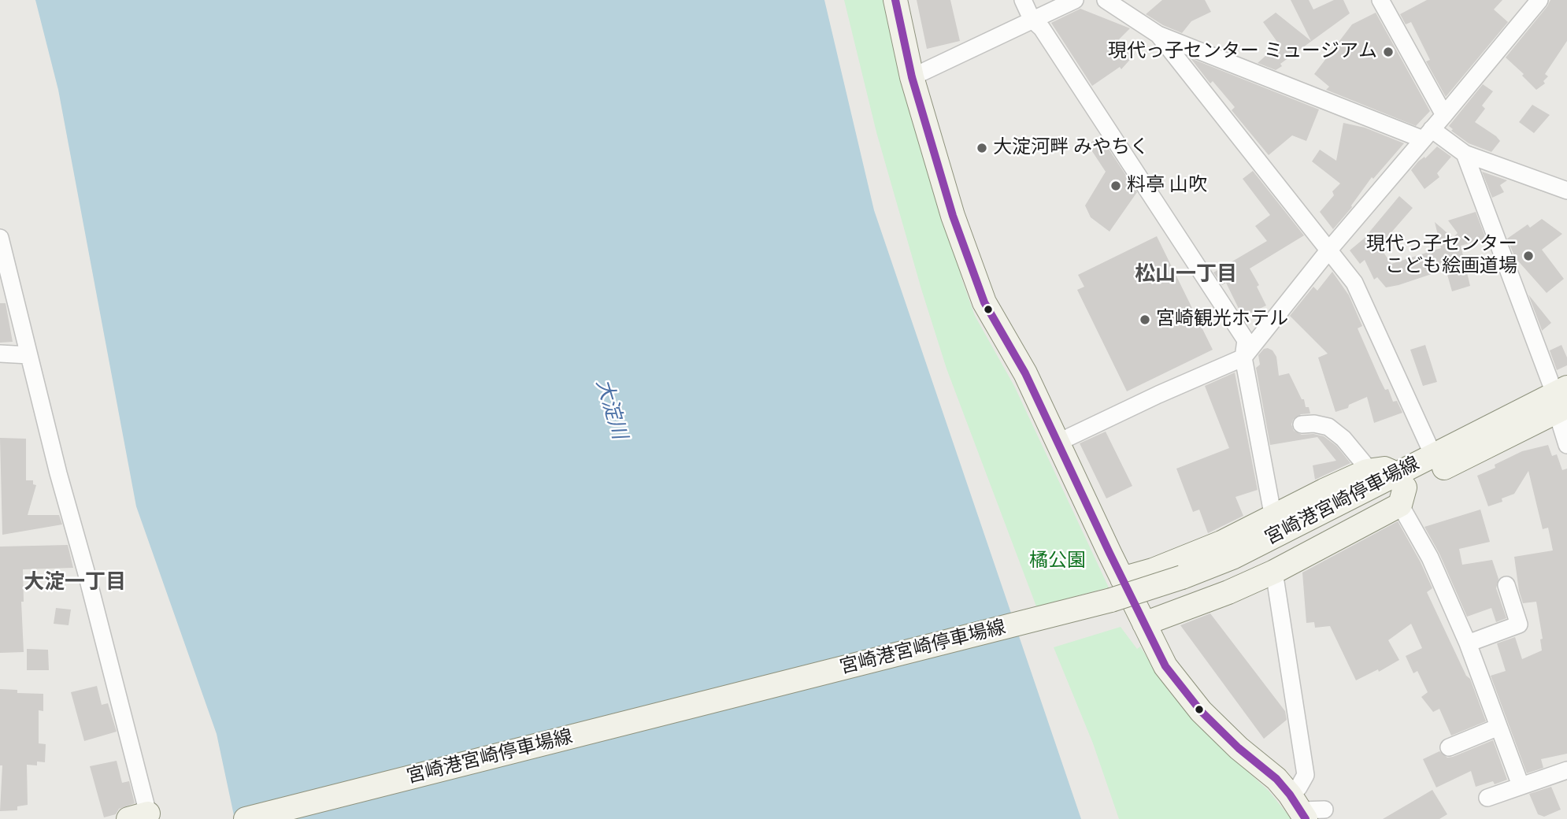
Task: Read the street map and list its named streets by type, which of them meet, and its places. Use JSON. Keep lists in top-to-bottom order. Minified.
{"streets":{"main road":["宮崎港宮崎停車場線"]},"districts":["松山一丁目","大淀一丁目"],"water":["大淀川"],"parks":["橘公園"],"places":["現代っ子センター ミュージアム","大淀河畔 みやちく","料亭 山吹","現代っ子センター こども絵画道場","宮崎観光ホテル"]}
